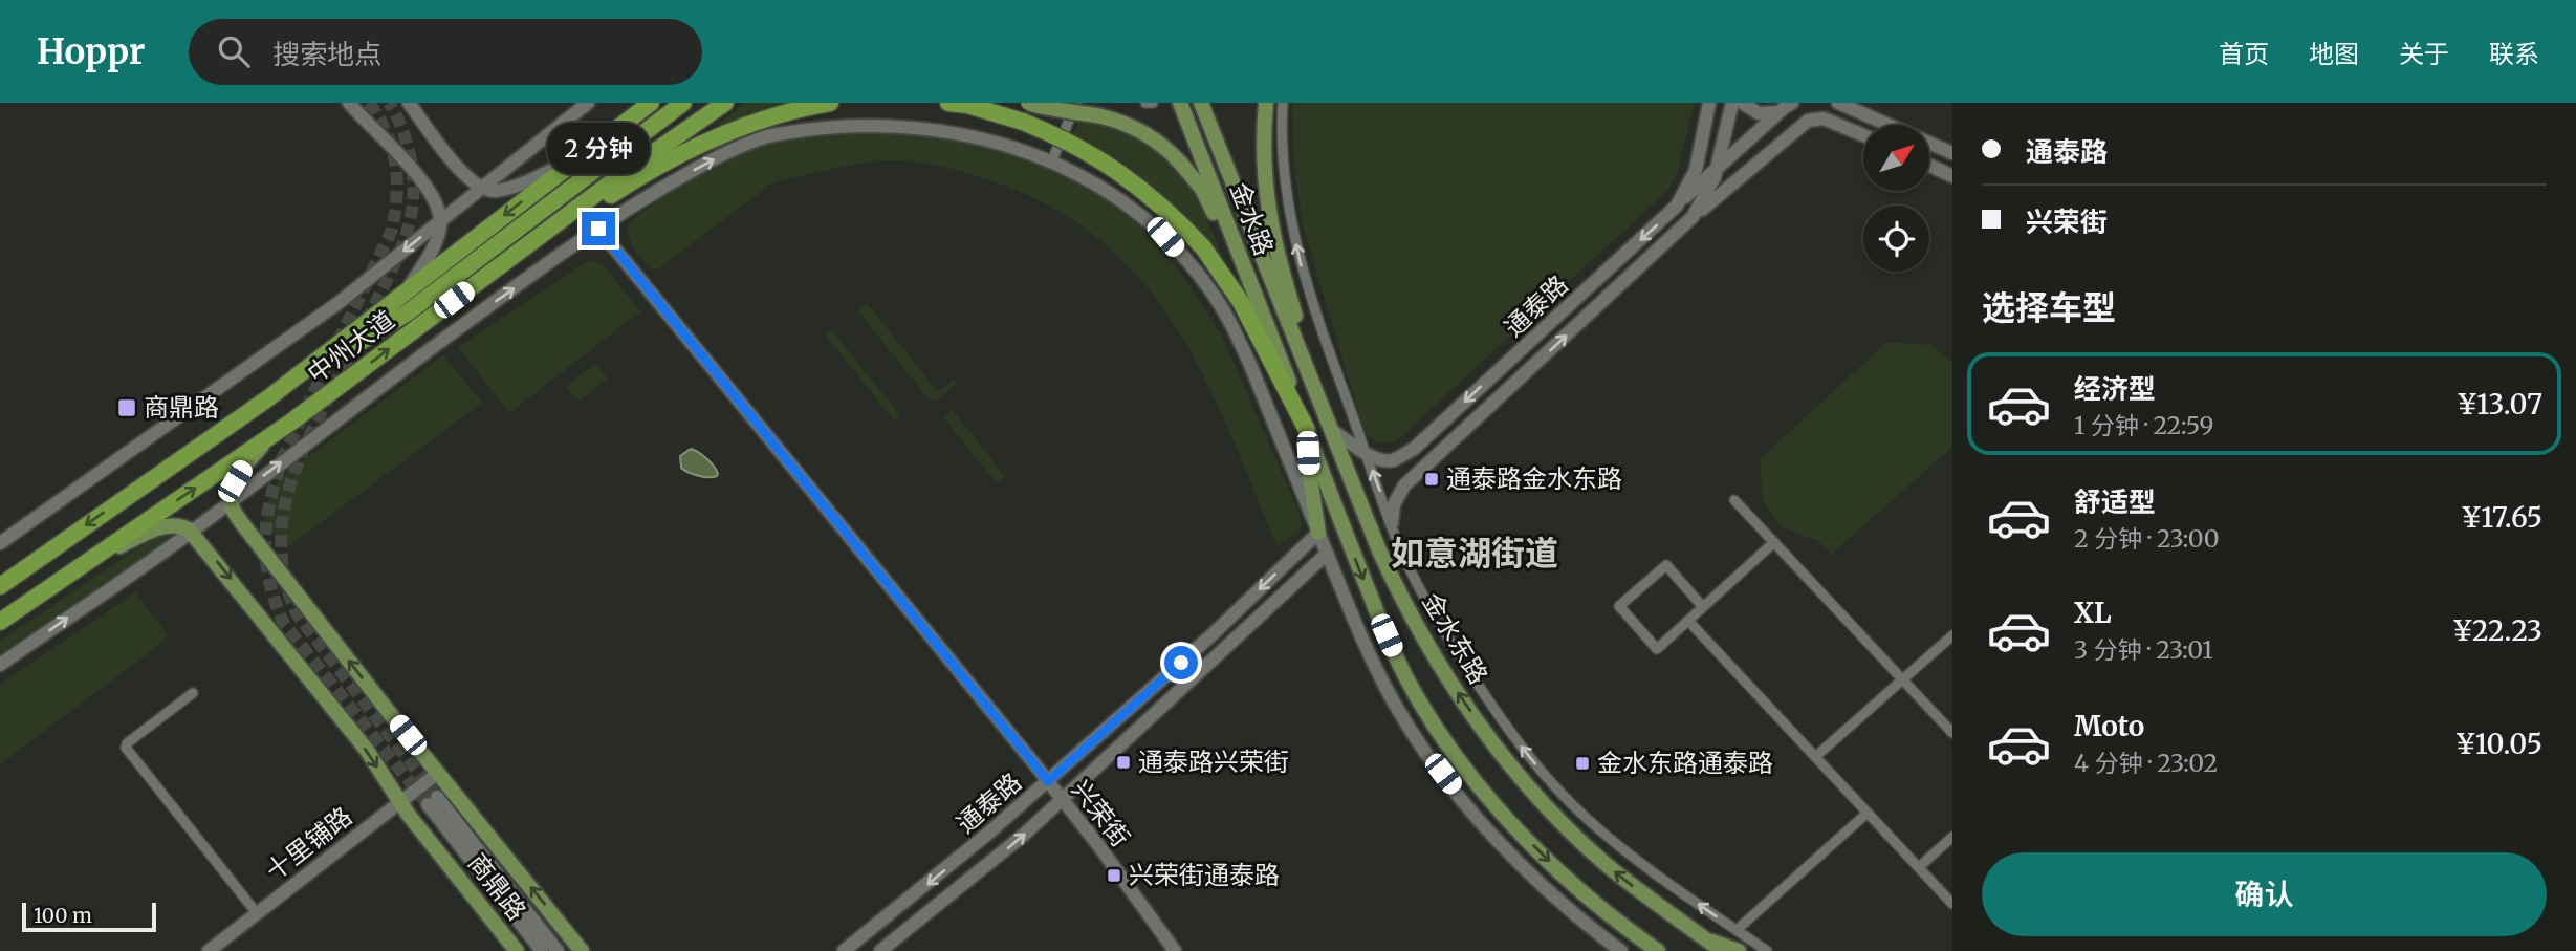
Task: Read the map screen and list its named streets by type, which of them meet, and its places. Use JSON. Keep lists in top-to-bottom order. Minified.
{"streets":{"highway":["中州大道"],"main road":["金水路","金水东路","商鼎路"],"street":["通泰路","兴荣街","十里铺路"]},"crossings":[["通泰路","金水东路"],["通泰路","兴荣街"],["十里铺路","商鼎路"]],"districts":["如意湖街道"],"places":{"transit":["商鼎路","通泰路金水东路","通泰路兴荣街","金水东路通泰路","兴荣街通泰路"]},"scale_bar":"100 m","north":"top right","page":{"header":"Hoppr","search":"搜索地点","nav":["首页","地图","关于","联系"],"banner":["通泰路","兴荣街"],"bubble":"2 分钟","heading":"选择车型","list":[{"name":"经济型","note":"1 分钟 · 22:59","value":"¥13.07"},{"name":"舒适型","note":"2 分钟 · 23:00","value":"¥17.65"},{"name":"XL","note":"3 分钟 · 23:01","value":"¥22.23"},{"name":"Moto","note":"4 分钟 · 23:02","value":"¥10.05"}],"buttons":"确认","scale":"100 m"}}
